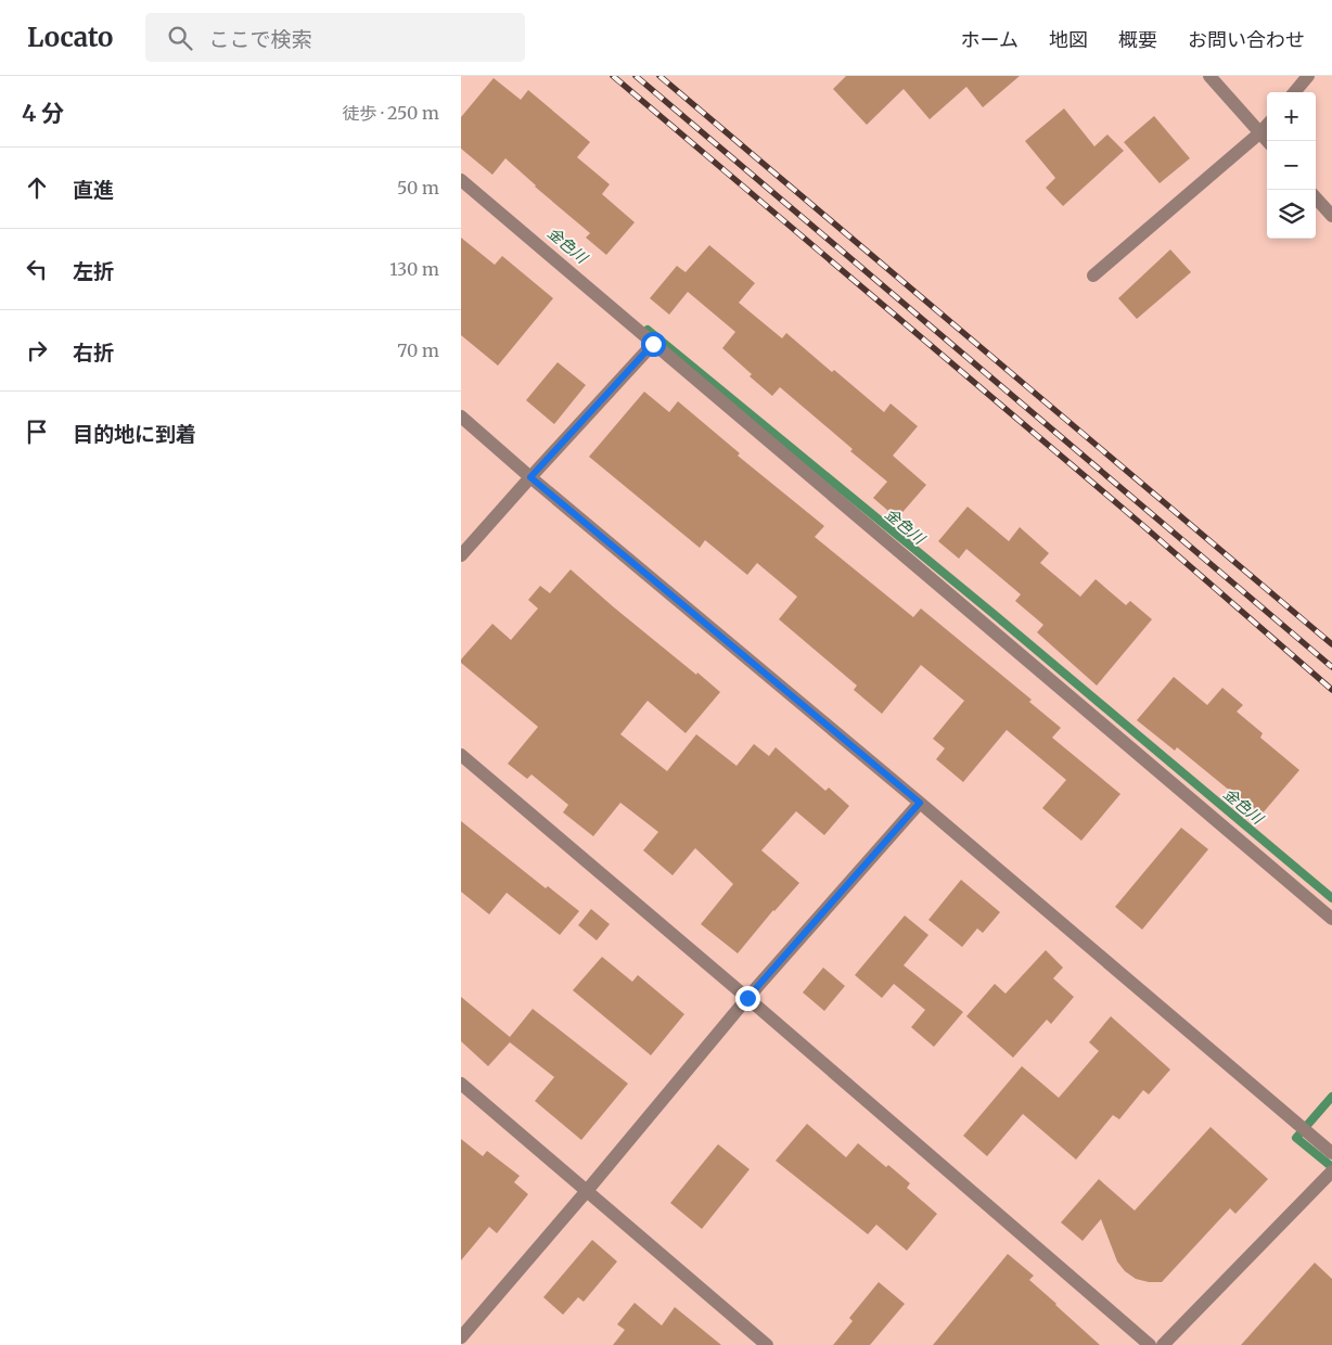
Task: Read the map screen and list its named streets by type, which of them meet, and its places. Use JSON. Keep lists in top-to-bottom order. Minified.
{"water":["金色川"],"page":{"header":"Locato","search":"ここで検索","nav":["ホーム","地図","概要","お問い合わせ"],"heading":["4 分","徒歩 · 250 m"],"map_buttons":["+","−"],"list":[["直進","50 m"],["左折","130 m"],["右折","70 m"],"目的地に到着"]}}
